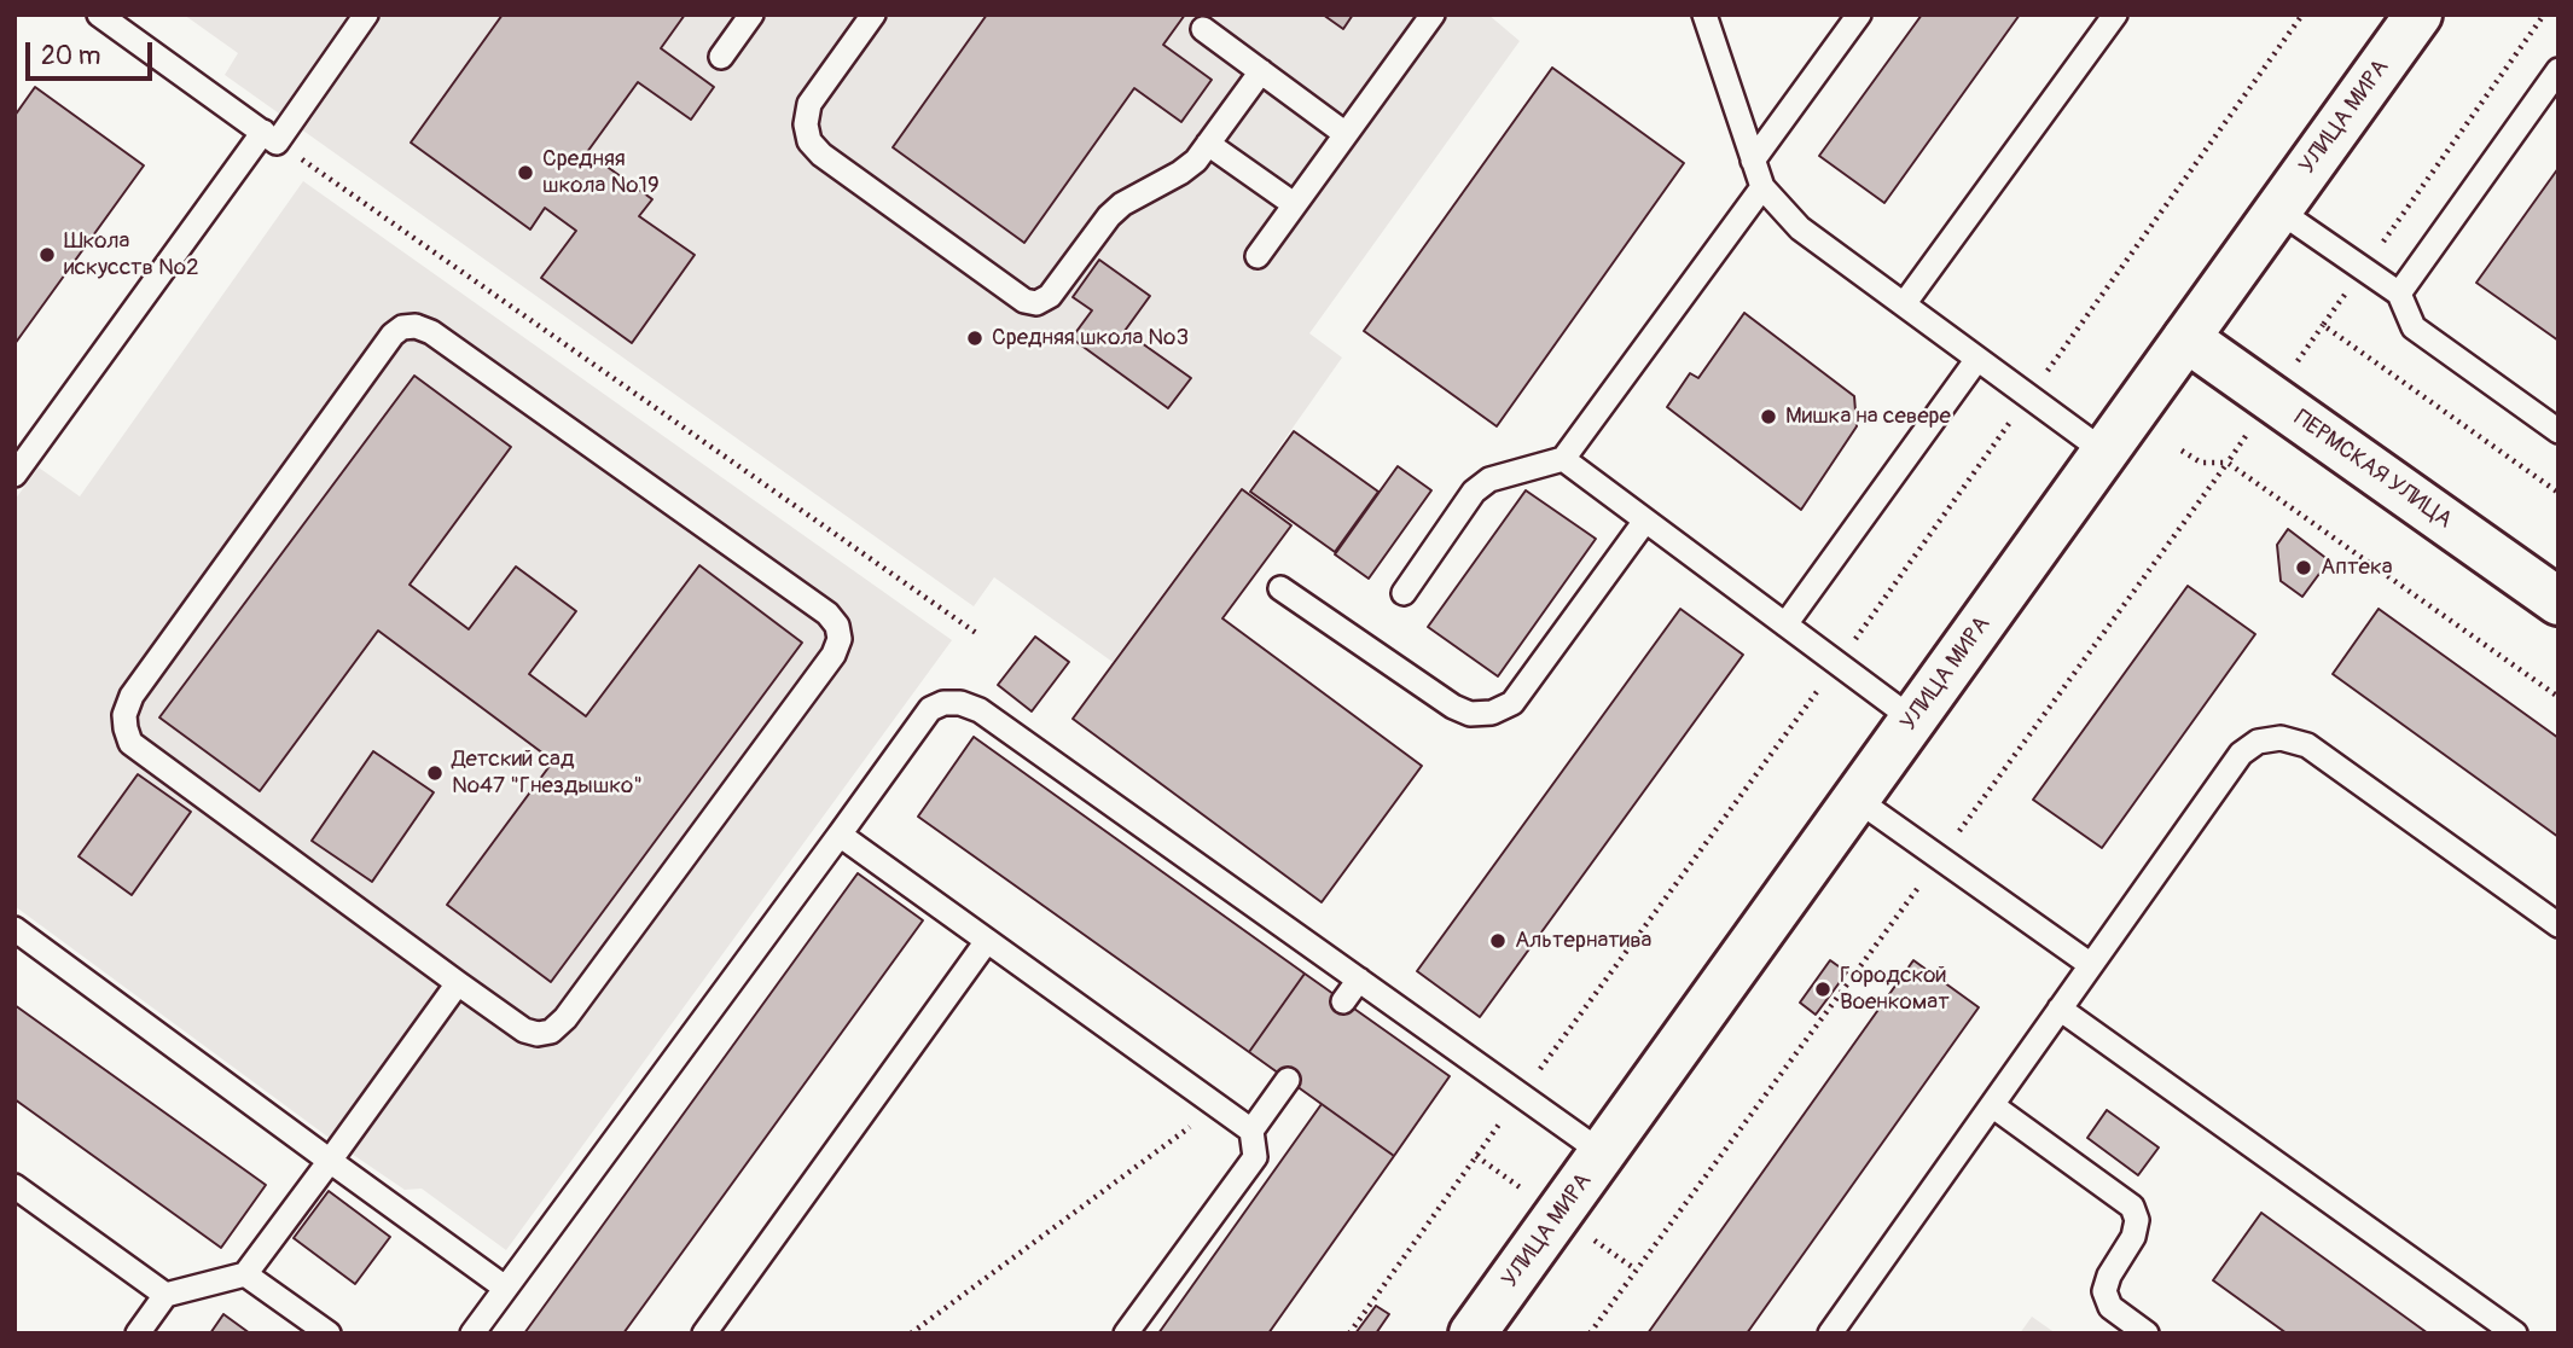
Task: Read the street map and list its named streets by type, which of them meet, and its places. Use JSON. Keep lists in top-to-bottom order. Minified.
{"streets":{"main road":["УЛИЦА МИРА","ПЕРМСКАЯ УЛИЦА"]},"crossings":[["УЛИЦА МИРА","ПЕРМСКАЯ УЛИЦА"]],"places":["Средняя школа №19","Школа искусств №2","Средняя школа №3","Мишка на севере","Аптека","Детский сад №47 \"Гнездышко\"","Альтернатива","Городской Военкомат"],"scale_bar":"20 m"}
